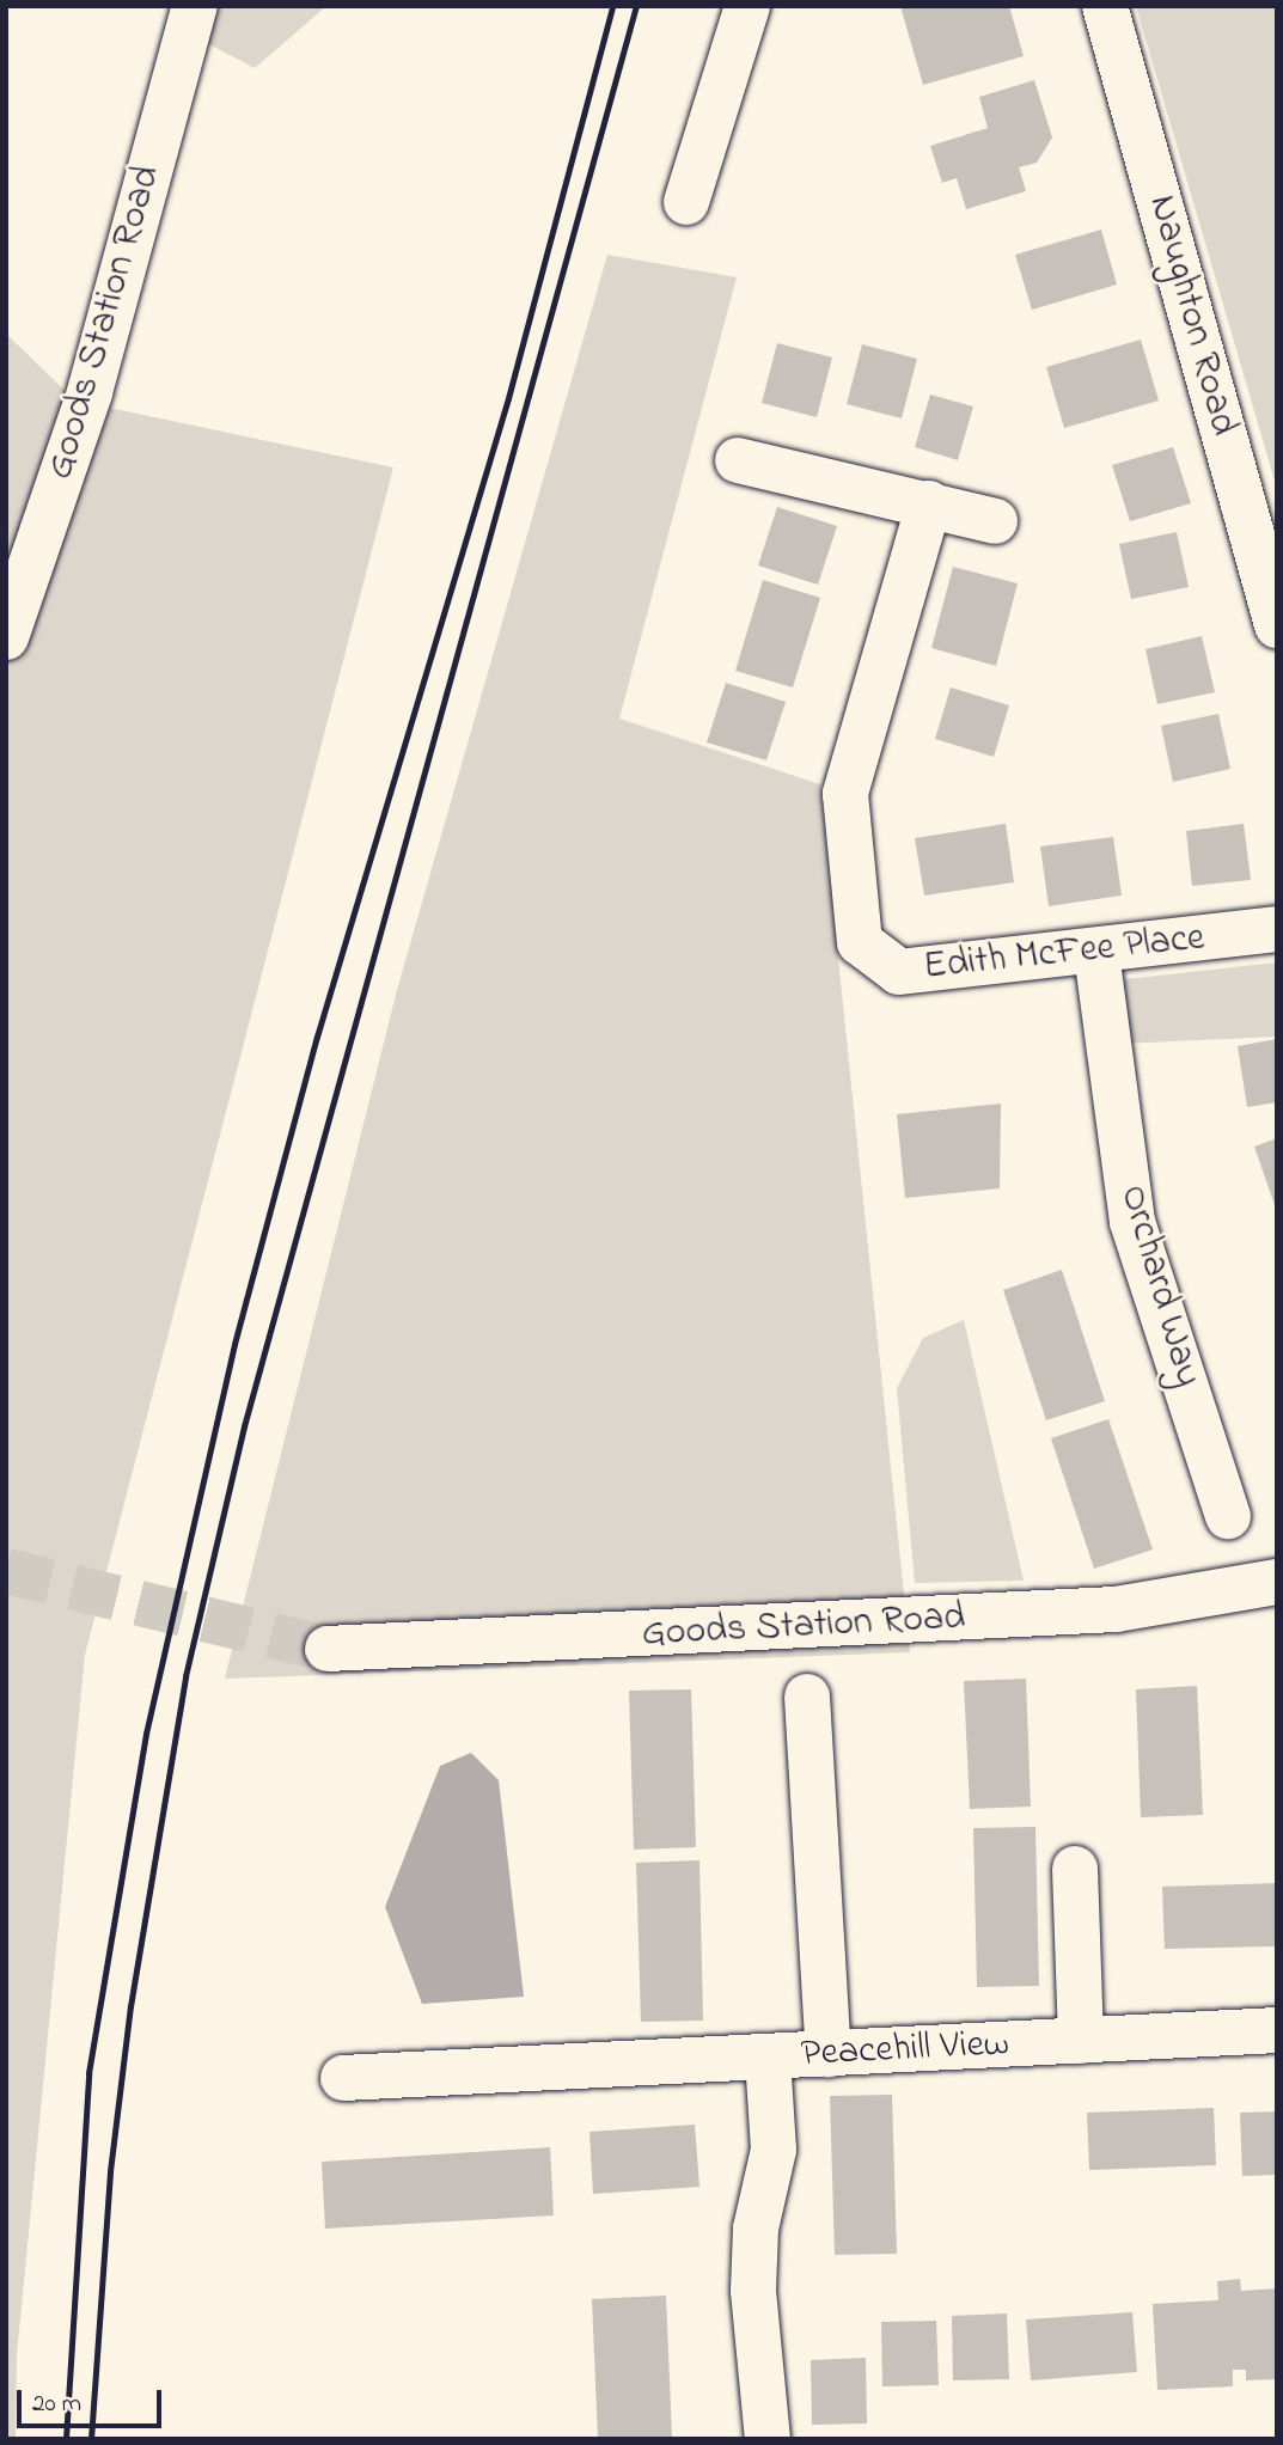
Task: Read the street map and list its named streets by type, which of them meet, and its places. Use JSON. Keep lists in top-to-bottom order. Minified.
{"streets":{"street":["Naughton Road","Goods Station Road","Edith McFee Place","Orchard Way","Peacehill View"]},"crossings":[["Edith McFee Place","Orchard Way"]],"scale_bar":"20 m"}
